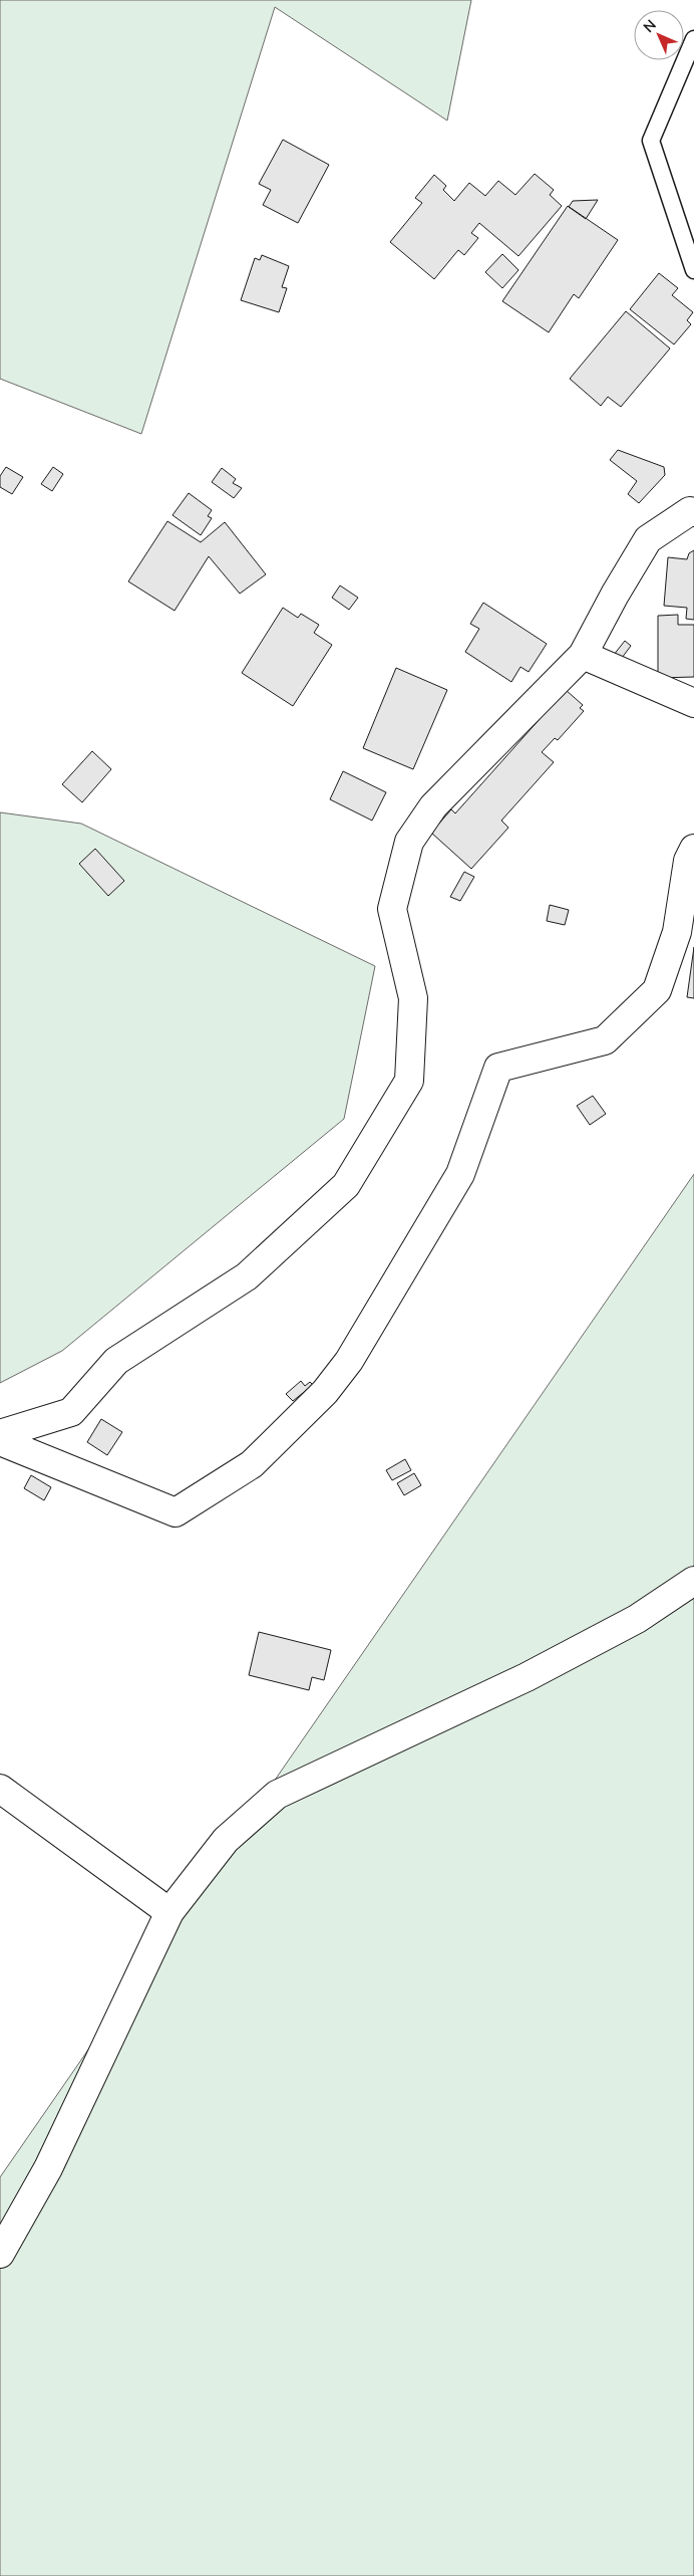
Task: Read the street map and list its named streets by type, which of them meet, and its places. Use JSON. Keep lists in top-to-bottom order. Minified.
{"north":"top left"}
